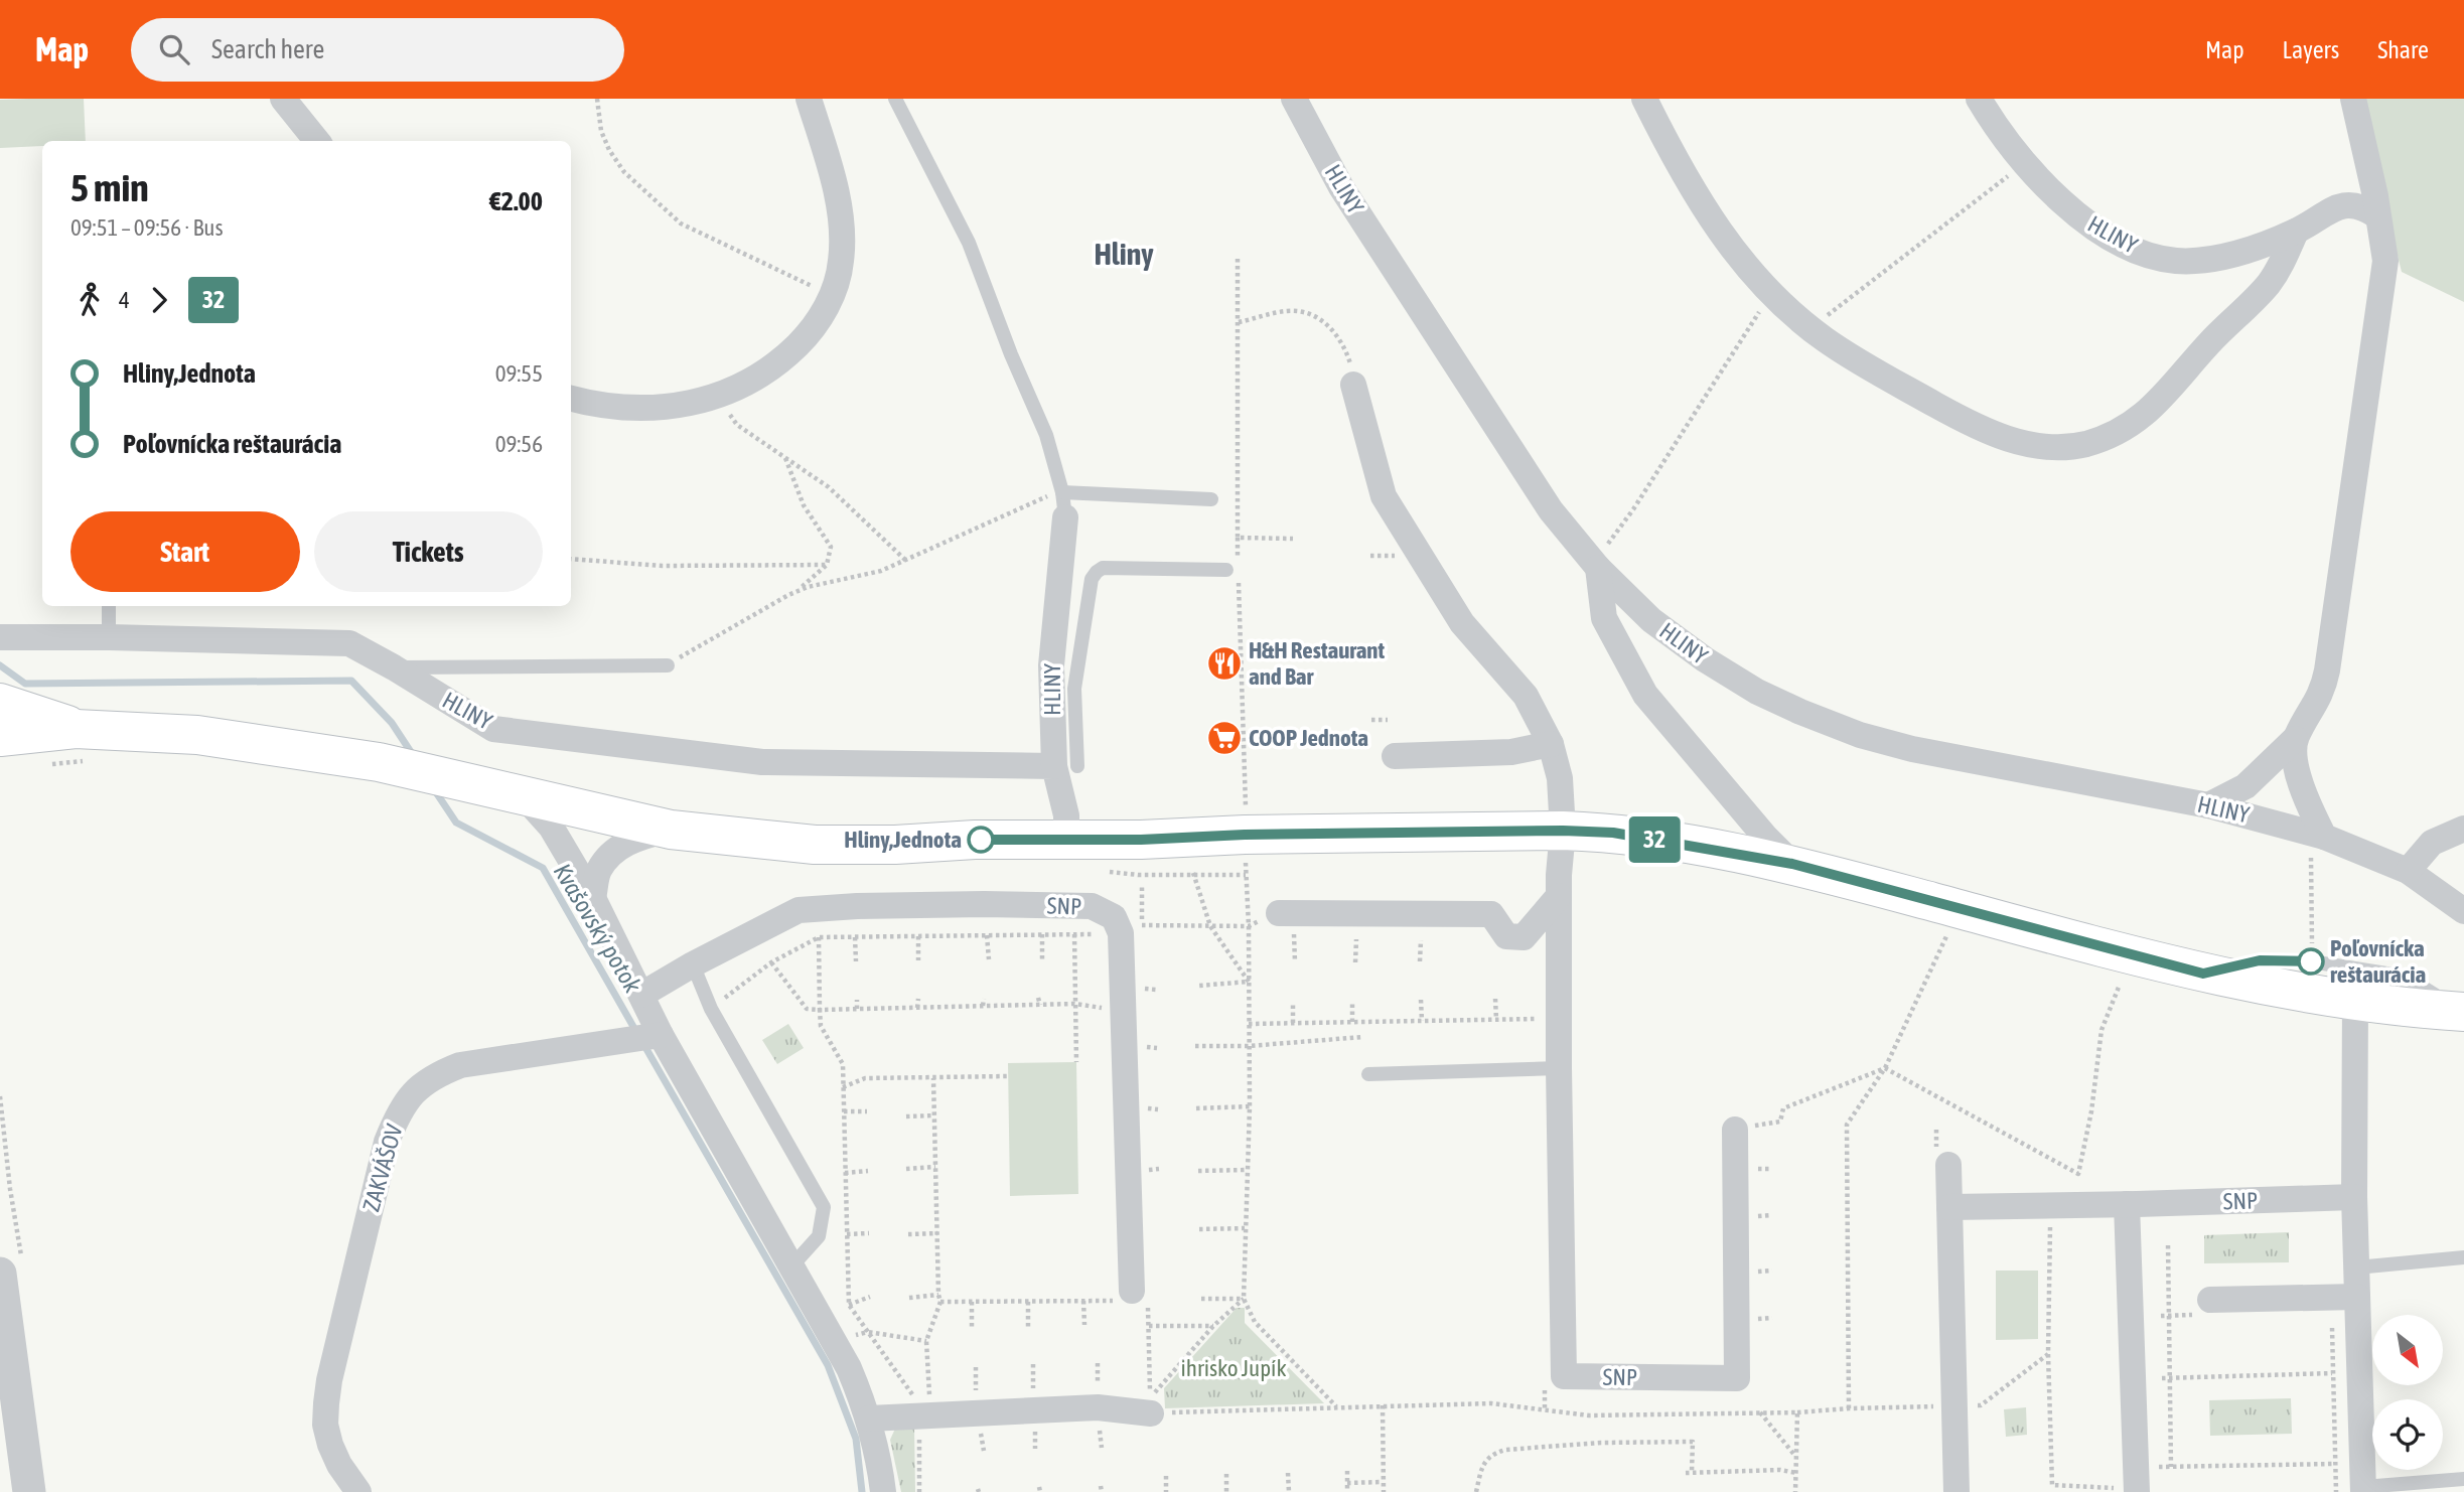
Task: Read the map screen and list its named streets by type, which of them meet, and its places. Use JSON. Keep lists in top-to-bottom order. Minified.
{"streets":{"street":["HLINY","SNP","ZAKVÁŠOV"]},"districts":["Hliny"],"water":["Kvašovský potok"],"parks":["ihrisko Jupík"],"places":{"restaurant":["H&H Restaurant and Bar"],"supermarket":["COOP Jednota"],"other":["Hliny,Jednota","Poľovnícka reštaurácia"]},"lines":["bus line 32"],"north":"bottom right","page":{"header":"Map","search":"Search here","nav":["Map","Layers","Share"],"on_map":"32","heading":["5 min","09:51 – 09:56 · Bus","€2.00"],"legs":["4","32"],"list":[{"name":"Hliny,Jednota","value":"09:55"},{"name":"Poľovnícka reštaurácia","value":"09:56"}],"buttons":["Start","Tickets"]}}
